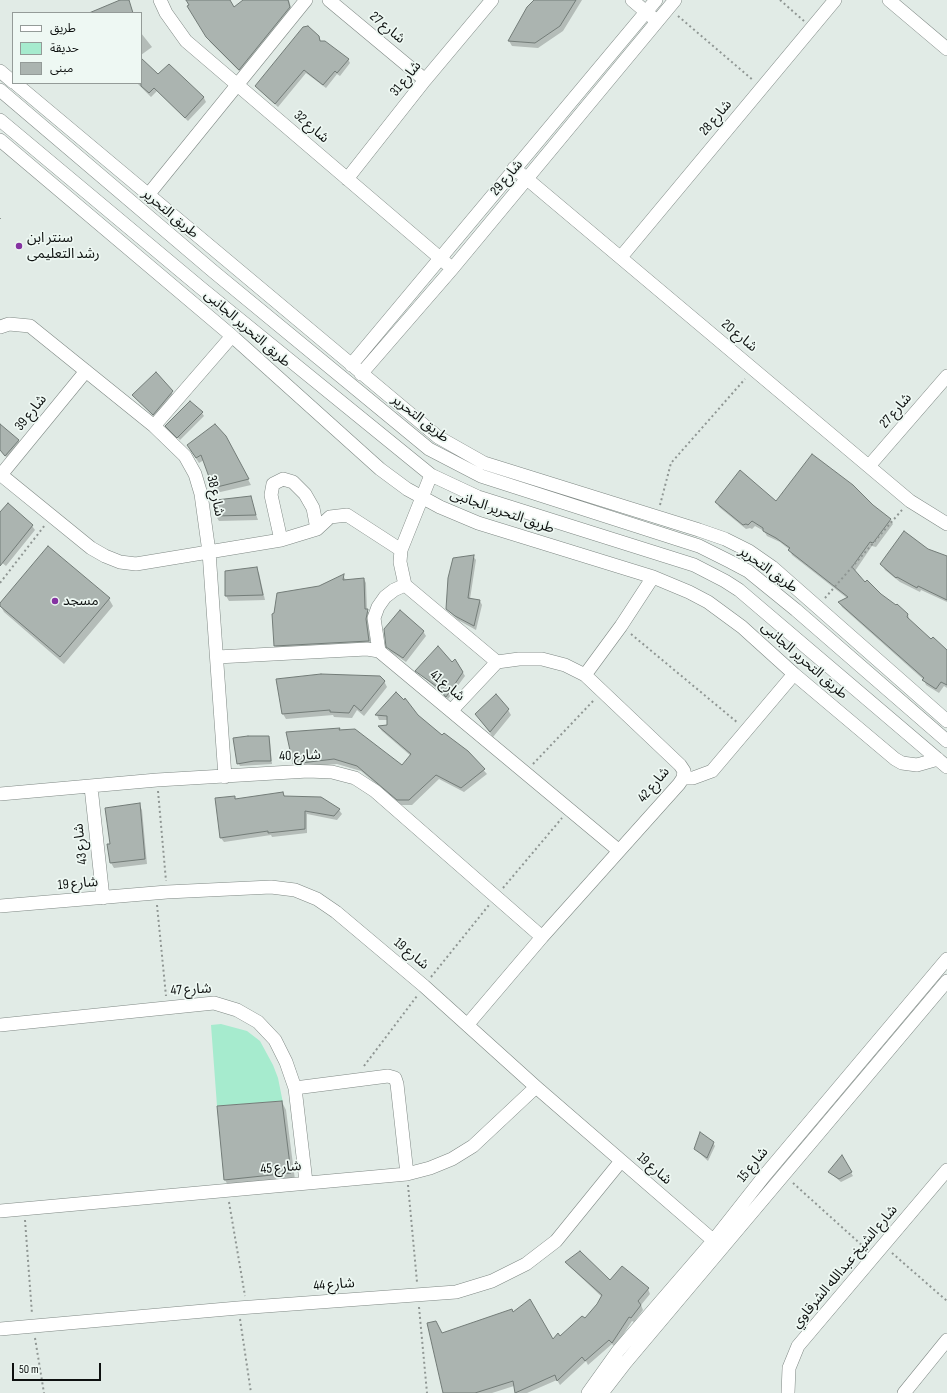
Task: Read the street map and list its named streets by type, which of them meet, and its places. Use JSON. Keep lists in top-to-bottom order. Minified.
{"streets":{"street":["شارع 27","شارع 31","شارع 28","شارع 32","شارع 29","طريق التحرير","طريق التحرير الجانبى","شارع 20","شارع 39","شارع 38","شارع 41","شارع 40","شارع 42","شارع 43","شارع 19","شارع 47","شارع 15","شارع 45","شارع الشيخ عبدالله الشرقاوي","شارع 44"]},"crossings":[["شارع 27","شارع 31"],["شارع 27","شارع 20"],["شارع 31","شارع 32"],["شارع 28","شارع 20"],["شارع 32","شارع 29"],["شارع 29","شارع 20"],["شارع 39","شارع 38"],["شارع 38","شارع 40"],["شارع 41","شارع 42"],["شارع 40","شارع 42"],["شارع 40","شارع 43"],["شارع 42","شارع 19"],["شارع 43","شارع 19"],["شارع 19","شارع 15"],["شارع 19","شارع 45"],["شارع 19","شارع 44"],["شارع 47","شارع 45"]],"places":["سنتر ابن رشد التعليمى","مسجد"],"legend":["طريق","حديقة","مبنى"],"scale_bar":"50 m"}
